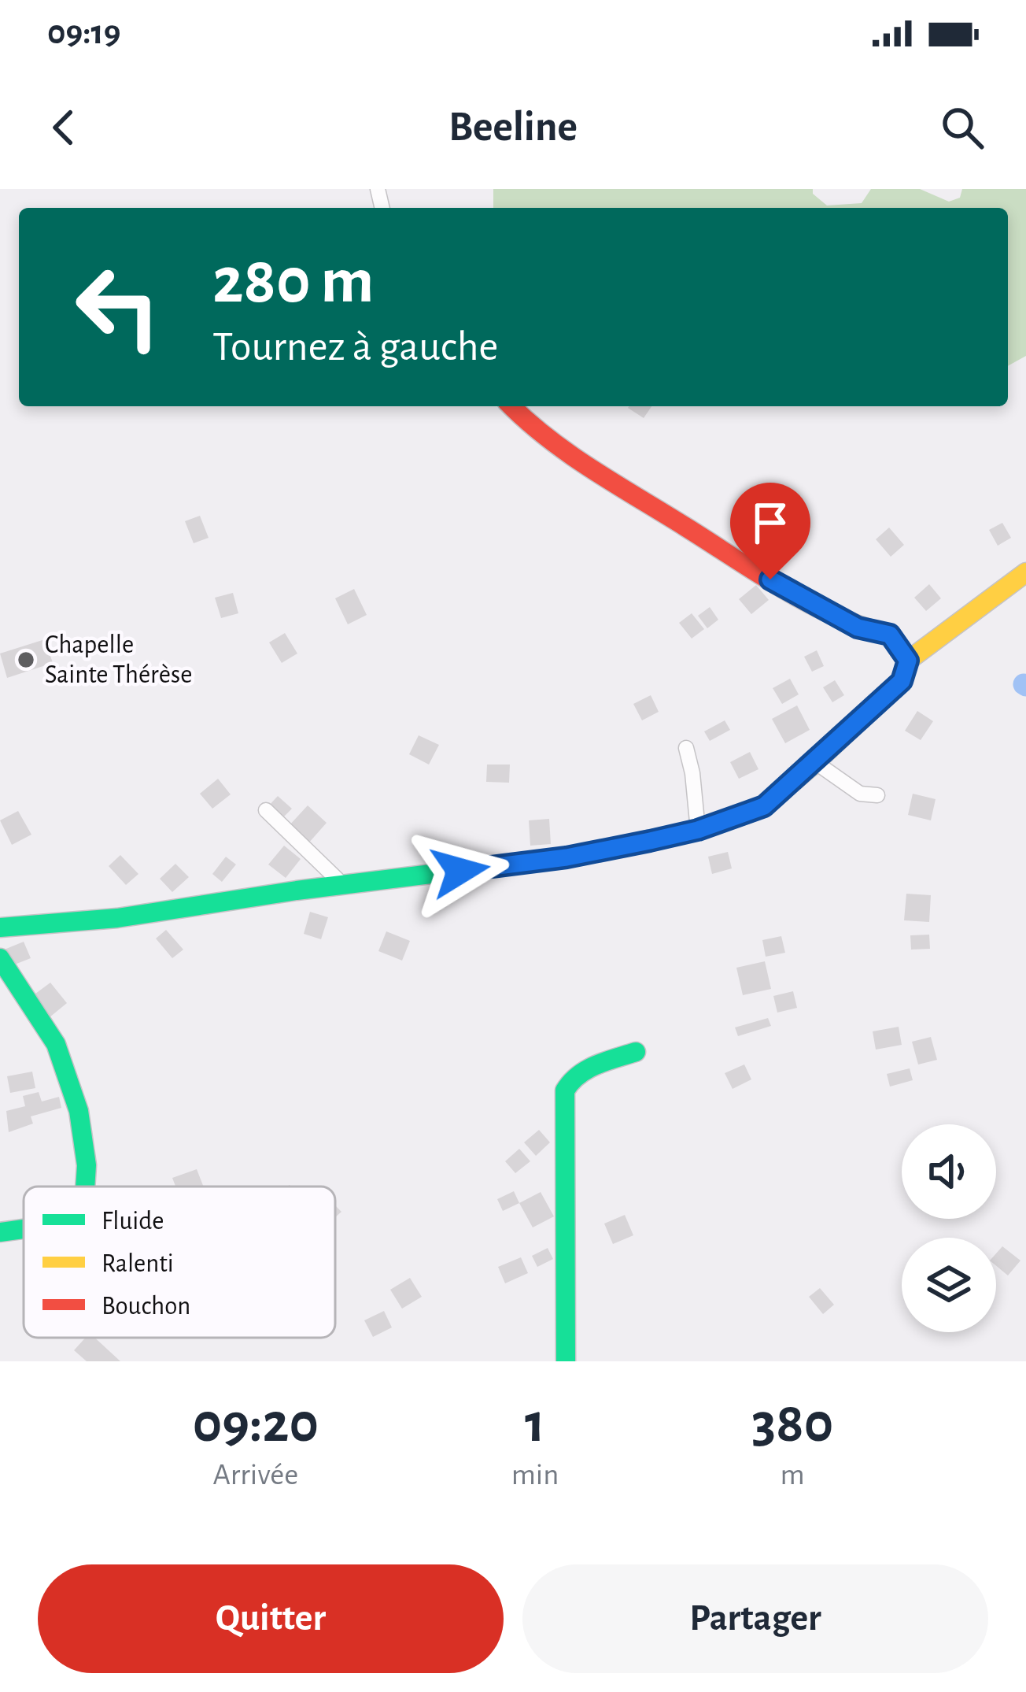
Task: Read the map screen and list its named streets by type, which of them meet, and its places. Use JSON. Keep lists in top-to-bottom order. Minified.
{"places":["Chapelle Sainte Thérèse"],"legend":["Fluide","Ralenti","Bouchon"],"page":{"status":"09:19","header":"Beeline","turn":["280 m","Tournez à gauche"],"eta":["09:20","Arrivée","1","min","380","m"],"buttons":["Quitter","Partager"]}}
